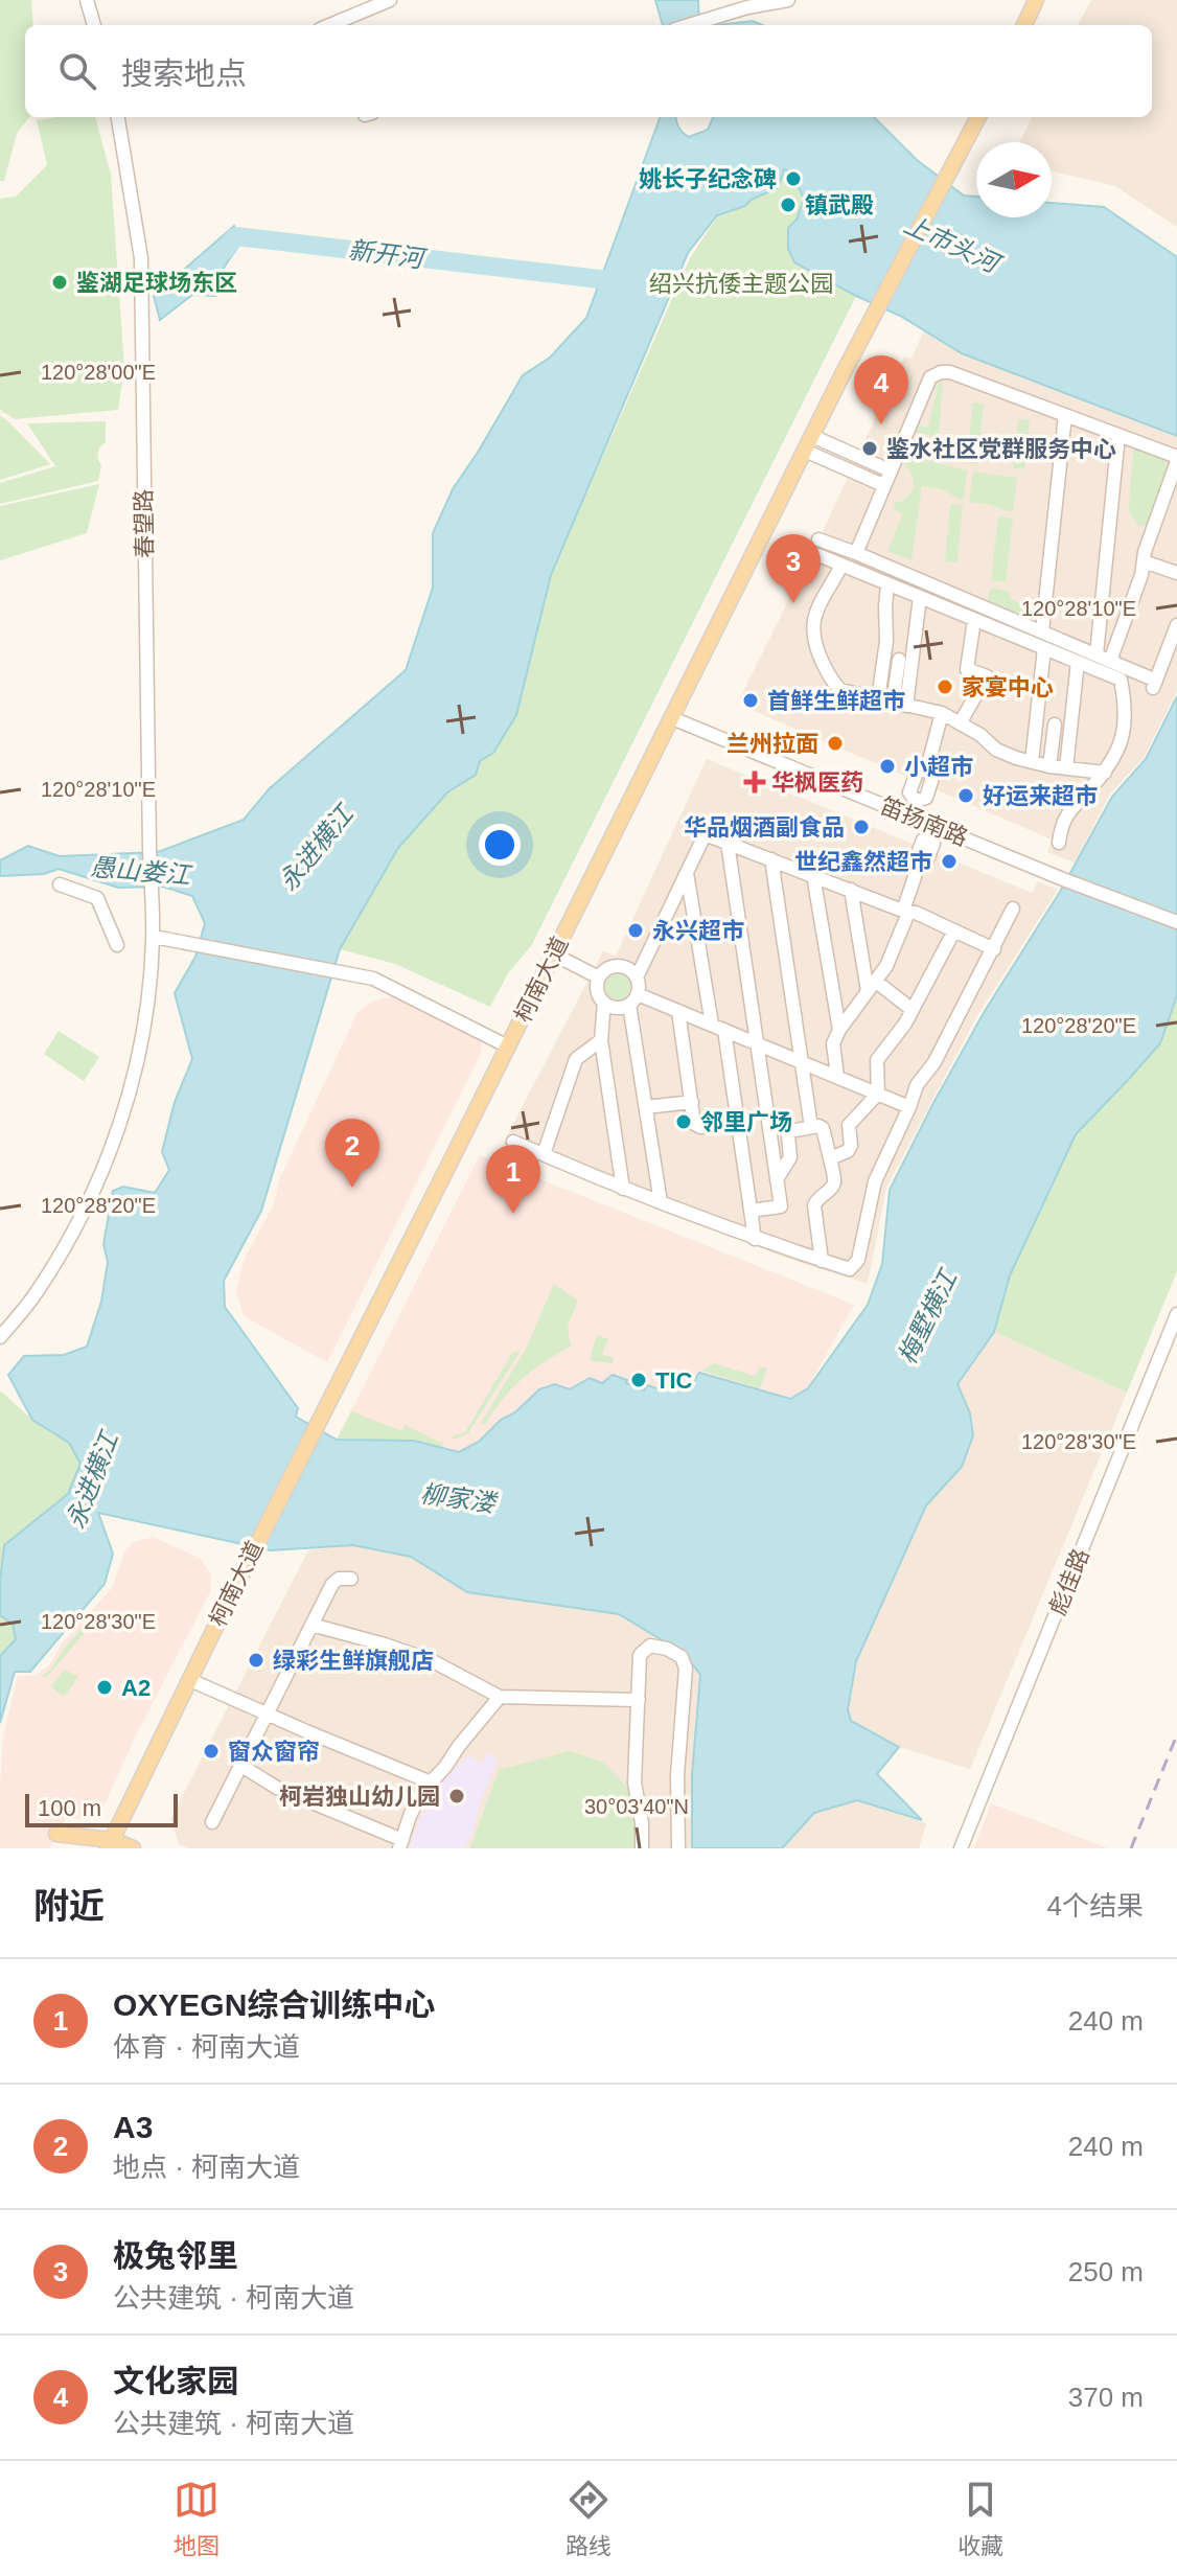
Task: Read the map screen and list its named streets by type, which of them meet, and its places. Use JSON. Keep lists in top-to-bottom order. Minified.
{"streets":{"main road":["柯南大道"],"street":["春望路","笛扬南路","彪佳路"]},"crossings":[["笛扬南路","柯南大道"]],"water":["上市头河","新开河","永进横江","愚山娄江","梅墅横江","柳家溇"],"parks":["绍兴抗倭主题公园"],"places":{"other":["姚长子纪念碑","镇武殿","鉴湖足球场东区","鉴水社区党群服务中心","家宴中心","首鲜生鲜超市","兰州拉面","小超市","好运来超市","华品烟酒副食品","世纪鑫然超市","永兴超市","邻里广场","TIC","绿彩生鲜旗舰店","A2","窗众窗帘","柯岩独山幼儿园"],"health":["华枫医药"]},"scale_bar":"100 m","north":"right","page":{"search":"搜索地点","pins":["4","3","2","1"],"scale":"100 m","heading":["附近","4个结果"],"list":[{"mark":"1","name":"OXYEGN综合训练中心","note":"体育 · 柯南大道","value":"240 m"},{"mark":"2","name":"A3","note":"地点 · 柯南大道","value":"240 m"},{"mark":"3","name":"极兔邻里","note":"公共建筑 · 柯南大道","value":"250 m"},{"mark":"4","name":"文化家园","note":"公共建筑 · 柯南大道","value":"370 m"}],"nav":["地图","路线","收藏"]},"coordinates":["120°28'00\"E","120°28'10\"E","120°28'20\"E","120°28'30\"E","30°03'40\"N"]}
